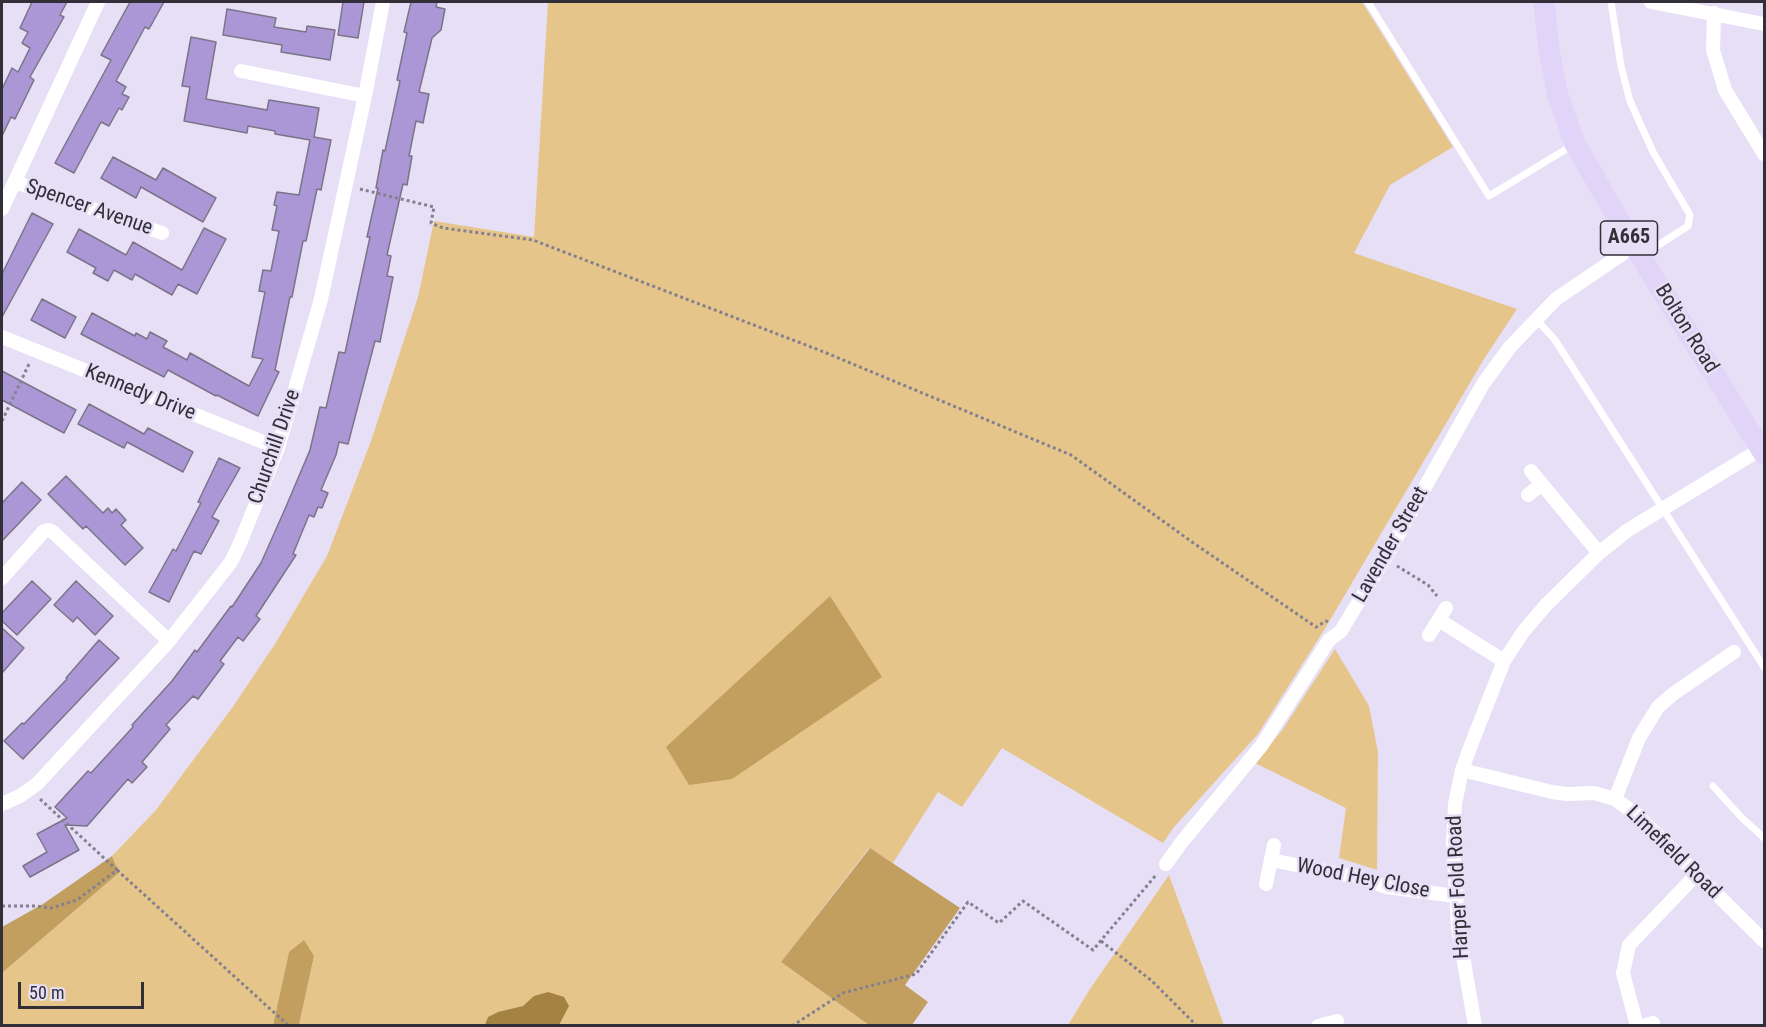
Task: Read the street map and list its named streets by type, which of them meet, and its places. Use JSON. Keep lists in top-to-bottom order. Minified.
{"streets":{"main road":["A665","Bolton Road"],"street":["Spencer Avenue","Kennedy Drive","Churchill Drive","Lavender Street","Limefield Road","Wood Hey Close","Harper Fold Road"]},"crossings":[["Bolton Road","Lavender Street"],["Bolton Road","Harper Fold Road"],["Kennedy Drive","Churchill Drive"],["Limefield Road","Harper Fold Road"],["Wood Hey Close","Harper Fold Road"]],"scale_bar":"50 m"}
